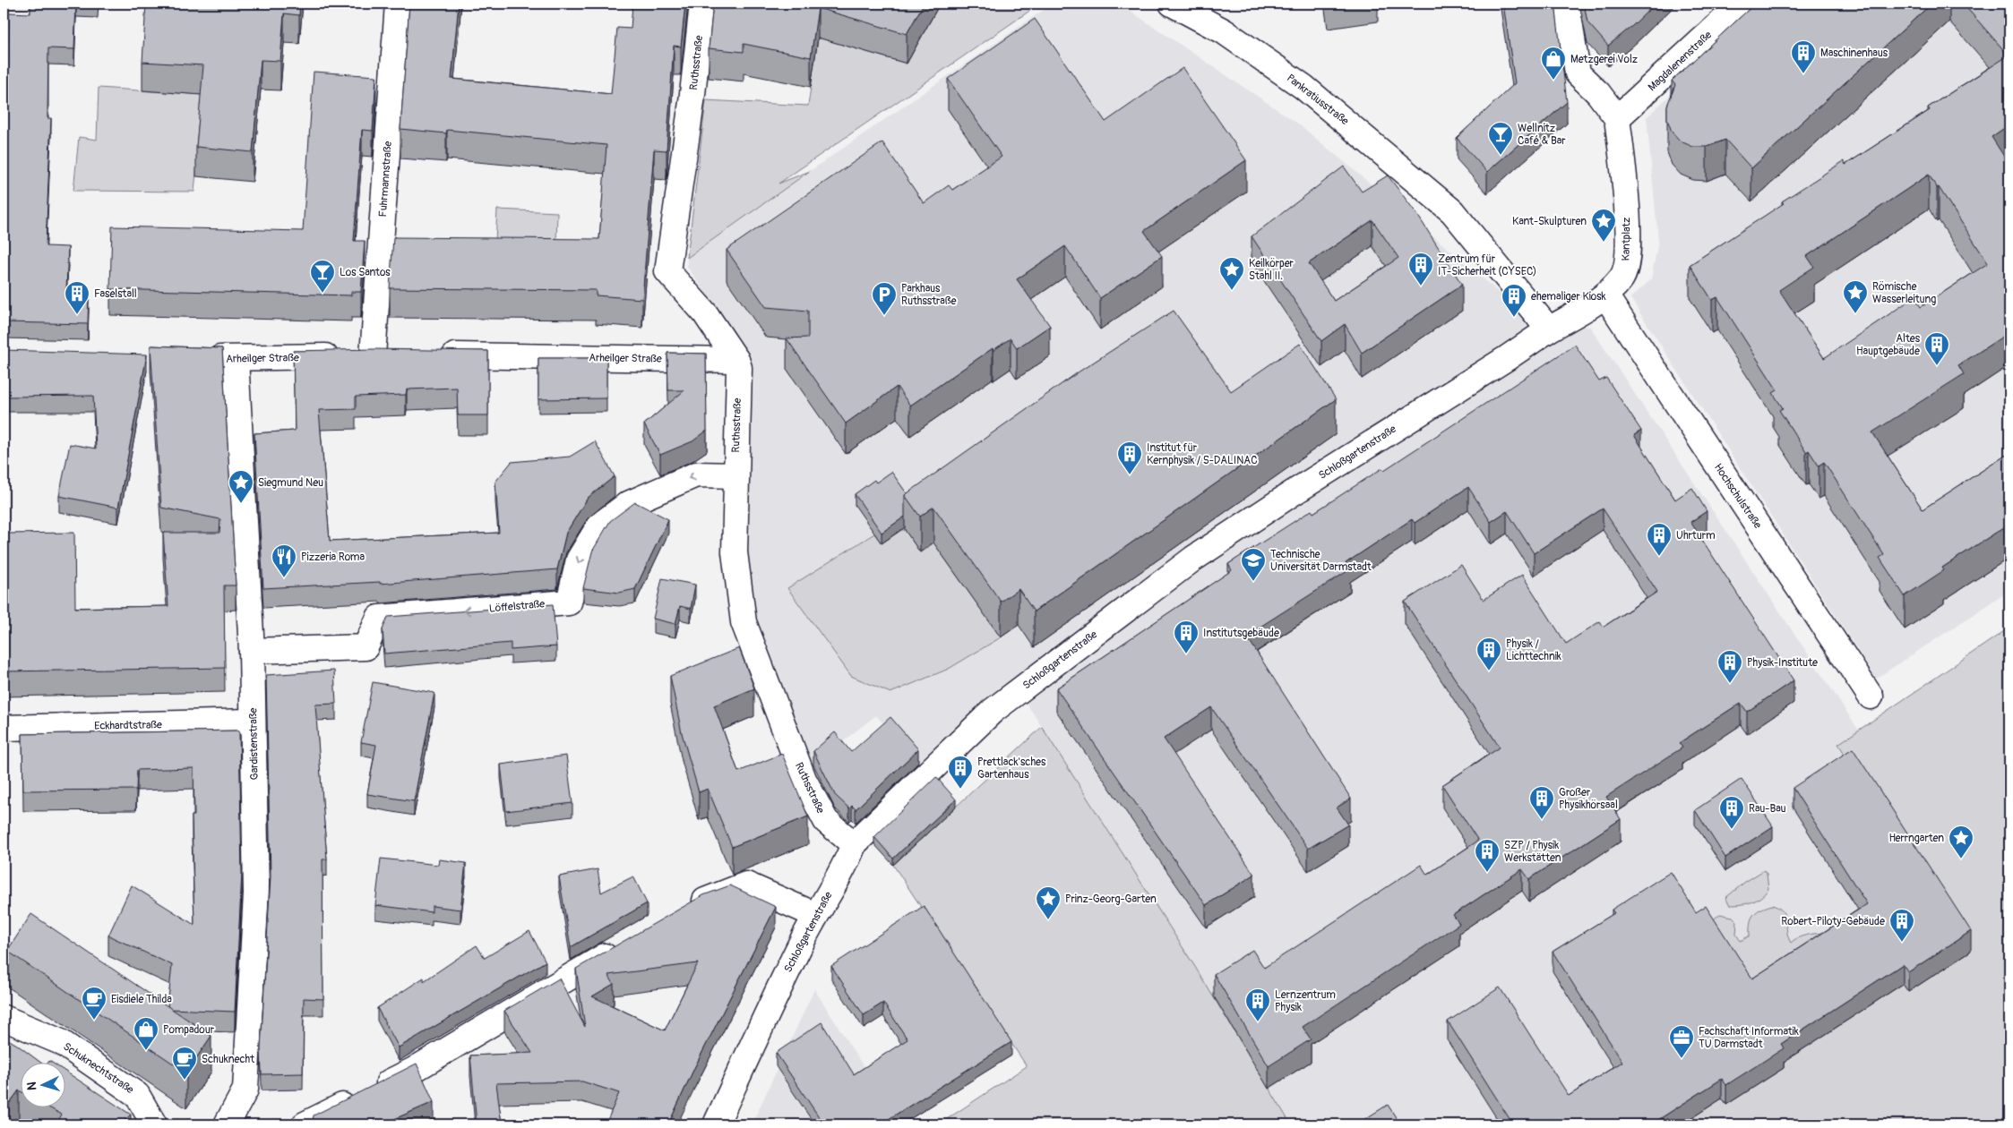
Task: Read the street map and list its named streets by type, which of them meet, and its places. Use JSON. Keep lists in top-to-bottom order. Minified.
{"streets":{"street":["Magdalenenstraße","Ruthsstraße","Pankratiusstraße","Fuhrmannstraße","Kantplatz","Arheilger Straße","Schloßgartenstraße","Hochschulstraße","Löffelstraße","Eckhardtstraße","Gardistenstraße","Schuknechtstraße"]},"crossings":[["Magdalenenstraße","Kantplatz"],["Ruthsstraße","Arheilger Straße"],["Ruthsstraße","Schloßgartenstraße"],["Ruthsstraße","Löffelstraße"],["Pankratiusstraße","Kantplatz"],["Pankratiusstraße","Schloßgartenstraße"],["Fuhrmannstraße","Arheilger Straße"],["Kantplatz","Schloßgartenstraße"],["Kantplatz","Hochschulstraße"],["Arheilger Straße","Gardistenstraße"],["Löffelstraße","Gardistenstraße"],["Eckhardtstraße","Gardistenstraße"]],"one_way":["Löffelstraße"],"places":{"building":["Maschinenhaus","Zentrum für IT-Sicherheit (CYSEC)","Faselstall","ehemaliger Kiosk","Altes Hauptgebäude","Institut für Kernphysik / S-DALINAC","Uhrturm","Institutsgebäude","Physik / Lichttechnik","Physik-Institute","Prettlack'sches Gartenhaus","Großer Physikhörsaal","Rau-Bau","SZP / Physik Werkstätten","Robert-Piloty-Gebäude","Lernzentrum Physik"],"shop":["Metzgerei Volz","Pompadour"],"bar":["Wellnitz Café & Bar","Los Santos"],"place":["Kant-Skulpturen","Keilkörper Stahl II.","Römische Wasserleitung","Siegmund Neu","Herrngarten","Prinz-Georg-Garten"],"parking":["Parkhaus Ruthsstraße"],"restaurant":["Pizzeria Roma"],"school or university":["Technische Universität Darmstadt"],"cafe":["Eisdiele Thilda","Schuknecht"],"office":["Fachschaft Informatik TU Darmstadt"]},"north":"left"}
